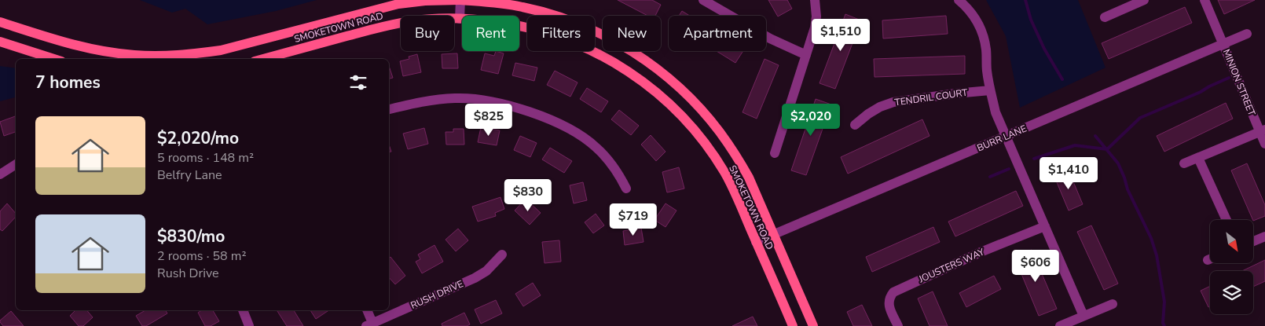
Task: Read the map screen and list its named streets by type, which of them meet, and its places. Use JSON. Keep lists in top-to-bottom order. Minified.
{"streets":{"main road":["SMOKETOWN ROAD"],"street":["MINION STREET","TENDRIL COURT","BURR LANE","JOUSTERS WAY","RUSH DRIVE"]},"crossings":[["SMOKETOWN ROAD","BURR LANE"],["MINION STREET","BURR LANE"]],"north":"bottom right","page":{"chip":["Buy","Rent","Filters","New","Apartment"],"price":["$1,510","$825","$2,020","$1,410","$830","$719","$606"],"heading":"7 homes","list":[{"name":"$2,020/mo","note":"5 rooms · 148 m² · Belfry Lane"},{"name":"$830/mo","note":"2 rooms · 58 m² · Rush Drive"}]}}
